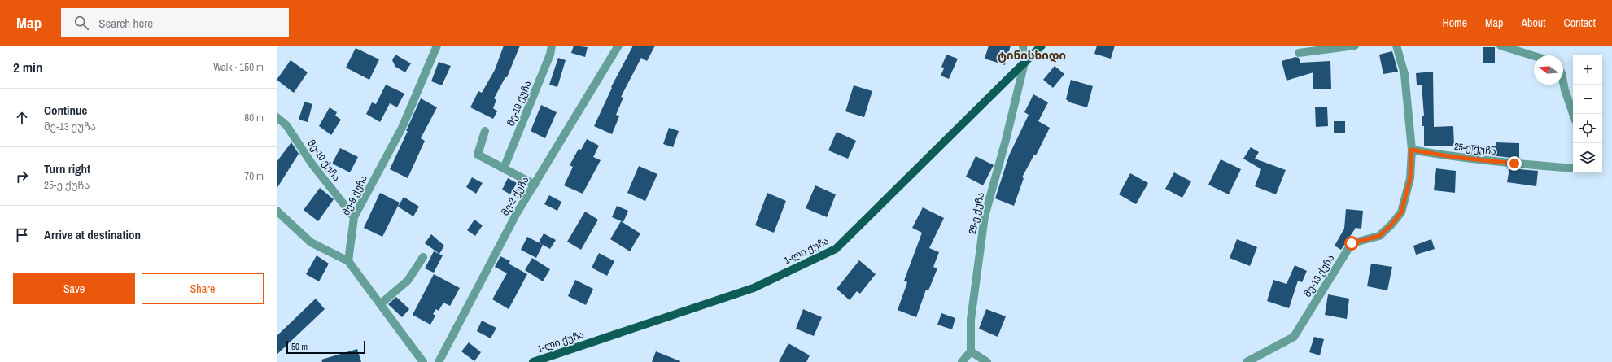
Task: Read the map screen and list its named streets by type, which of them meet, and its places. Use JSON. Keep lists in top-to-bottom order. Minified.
{"streets":{"main road":["1-ლი ქუჩა"],"street":["მე-19 ქუჩა","25-ე ქუჩა","მე-10 ქუჩა","მე-9 ქუჩა","მე-2 ქუჩა","28-ე ქუჩა","მე-13 ქუჩა"]},"crossings":[["25-ე ქუჩა","მე-13 ქუჩა"],["მე-10 ქუჩა","მე-9 ქუჩა"],["28-ე ქუჩა","1-ლი ქუჩა"]],"districts":["ტინისხიდი"],"scale_bar":"50 m","north":"left","page":{"header":"Map","search":"Search here","nav":["Home","Map","About","Contact"],"heading":["2 min","Walk · 150 m"],"map_buttons":["+","−"],"list":[["Continue","მე-13 ქუჩა","80 m"],["Turn right","25-ე ქუჩა","70 m"],"Arrive at destination"],"buttons":["Save","Share"],"scale":"50 m"}}
